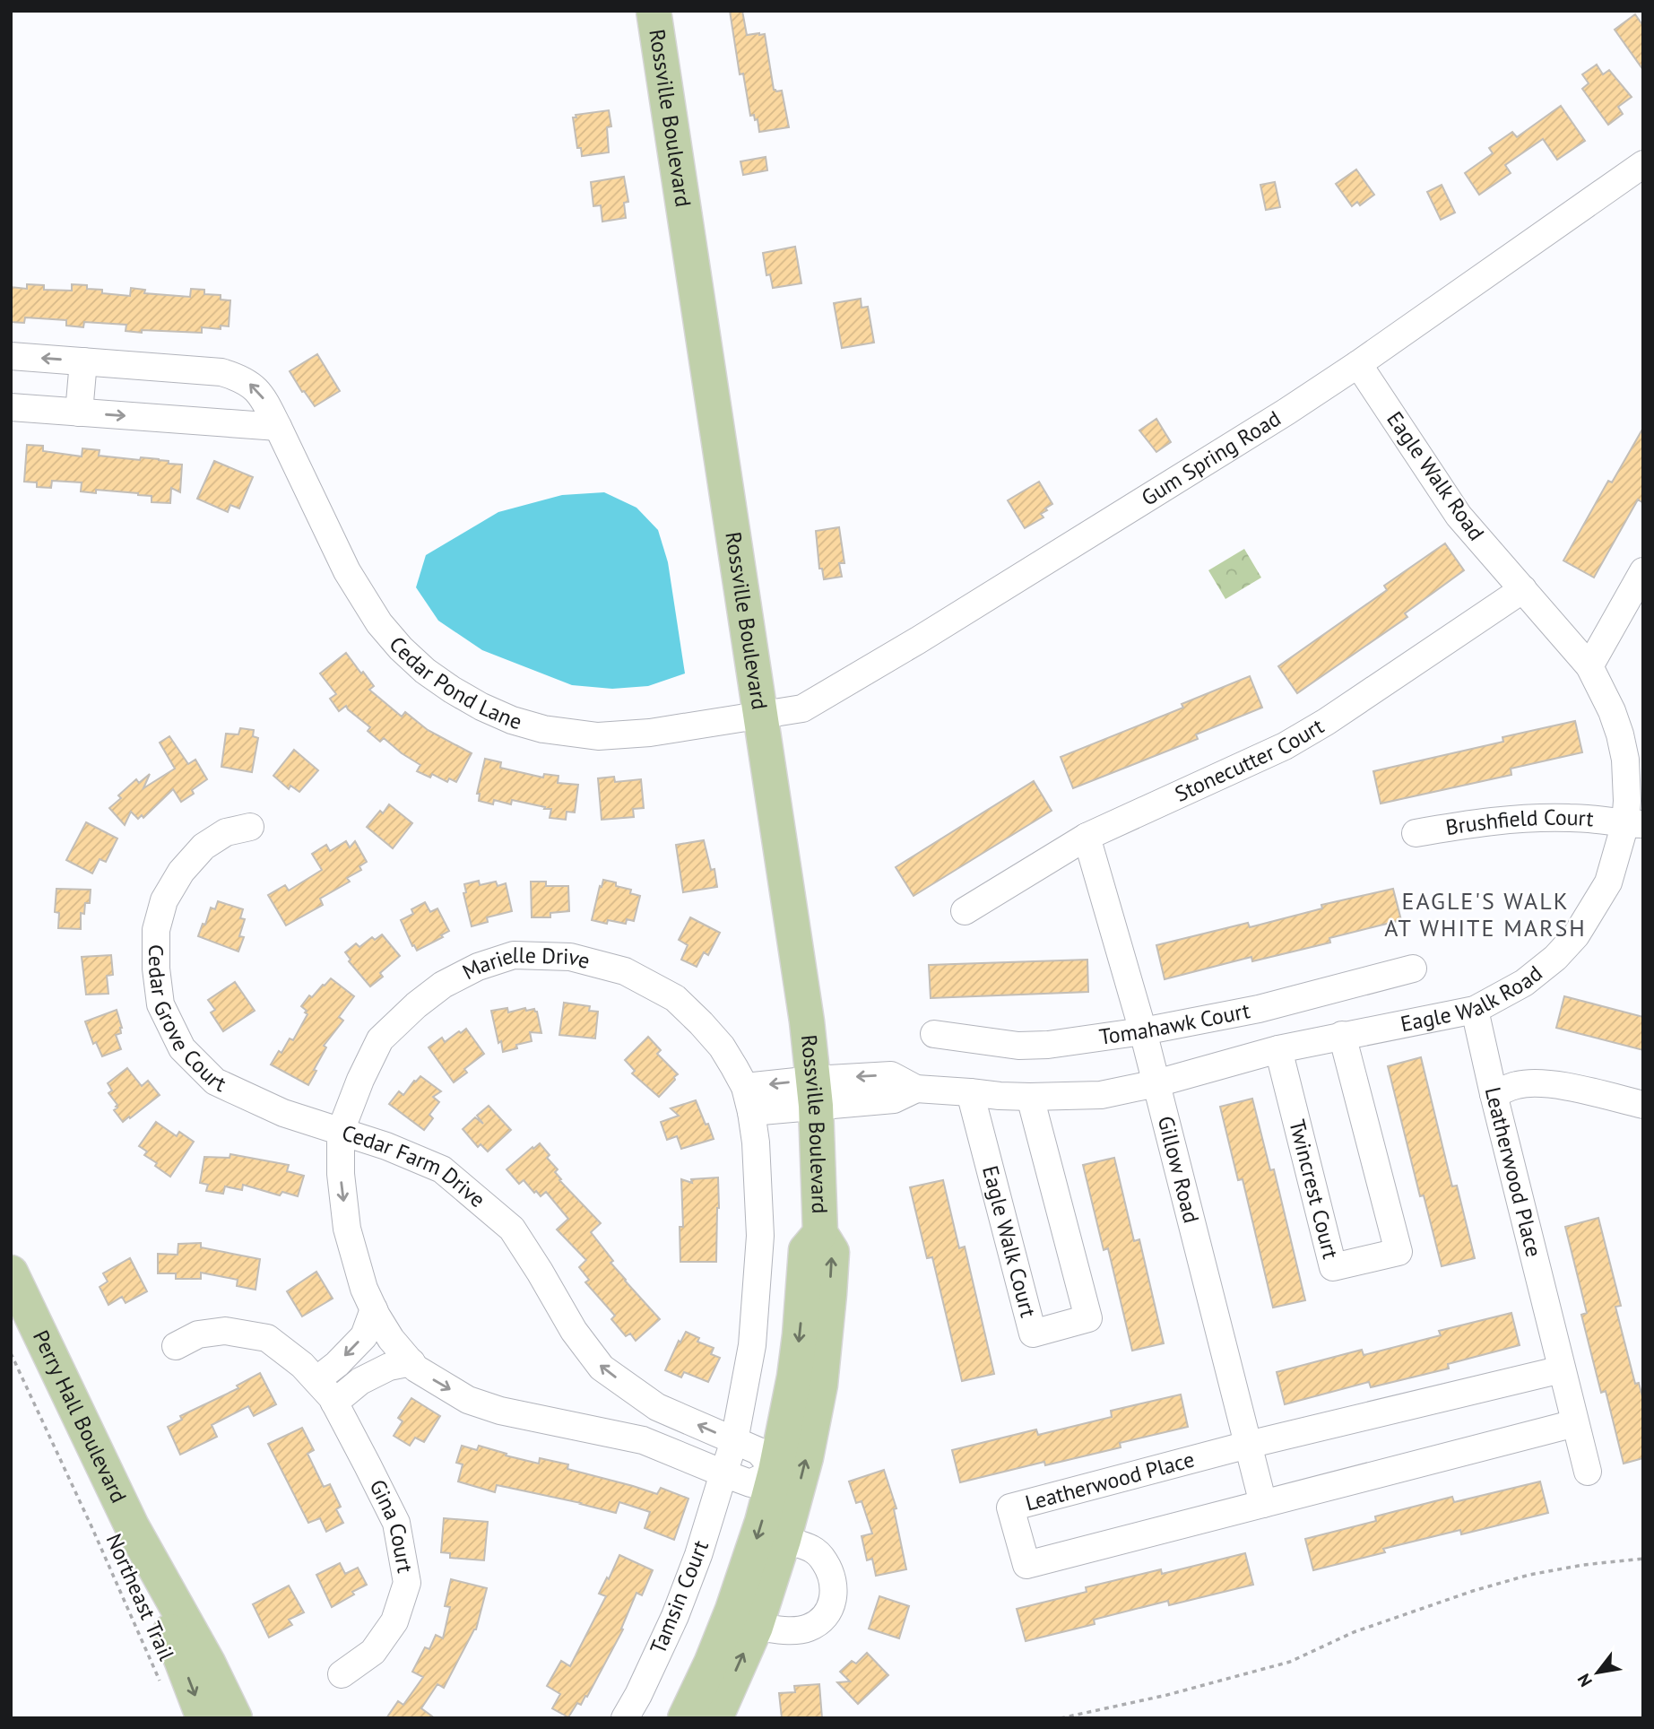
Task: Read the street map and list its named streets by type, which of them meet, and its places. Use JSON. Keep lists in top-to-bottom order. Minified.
{"streets":{"main road":["Rossville Boulevard","Perry Hall Boulevard"],"street":["Gum Spring Road","Eagle Walk Road","Cedar Pond Lane","Stonecutter Court","Brushfield Court","Marielle Drive","Cedar Grove Court","Tomahawk Court","Gillow Road","Leatherwood Place","Cedar Farm Drive","Twincrest Court","Eagle Walk Court","Gina Court","Tamsin Court"],"path":["Northeast Trail"]},"crossings":[["Rossville Boulevard","Gum Spring Road"],["Rossville Boulevard","Eagle Walk Road"],["Rossville Boulevard","Cedar Pond Lane"],["Rossville Boulevard","Cedar Farm Drive"],["Gum Spring Road","Eagle Walk Road"],["Gum Spring Road","Cedar Pond Lane"],["Eagle Walk Road","Stonecutter Court"],["Eagle Walk Road","Brushfield Court"],["Eagle Walk Road","Gillow Road"],["Eagle Walk Road","Leatherwood Place"],["Eagle Walk Road","Twincrest Court"],["Eagle Walk Road","Eagle Walk Court"],["Stonecutter Court","Gillow Road"],["Marielle Drive","Cedar Grove Court"],["Marielle Drive","Cedar Farm Drive"],["Marielle Drive","Tamsin Court"],["Cedar Grove Court","Cedar Farm Drive"],["Tomahawk Court","Gillow Road"],["Gillow Road","Leatherwood Place"],["Cedar Farm Drive","Tamsin Court"]],"districts":["EAGLE'S WALK AT WHITE MARSH"],"north":"bottom left"}
